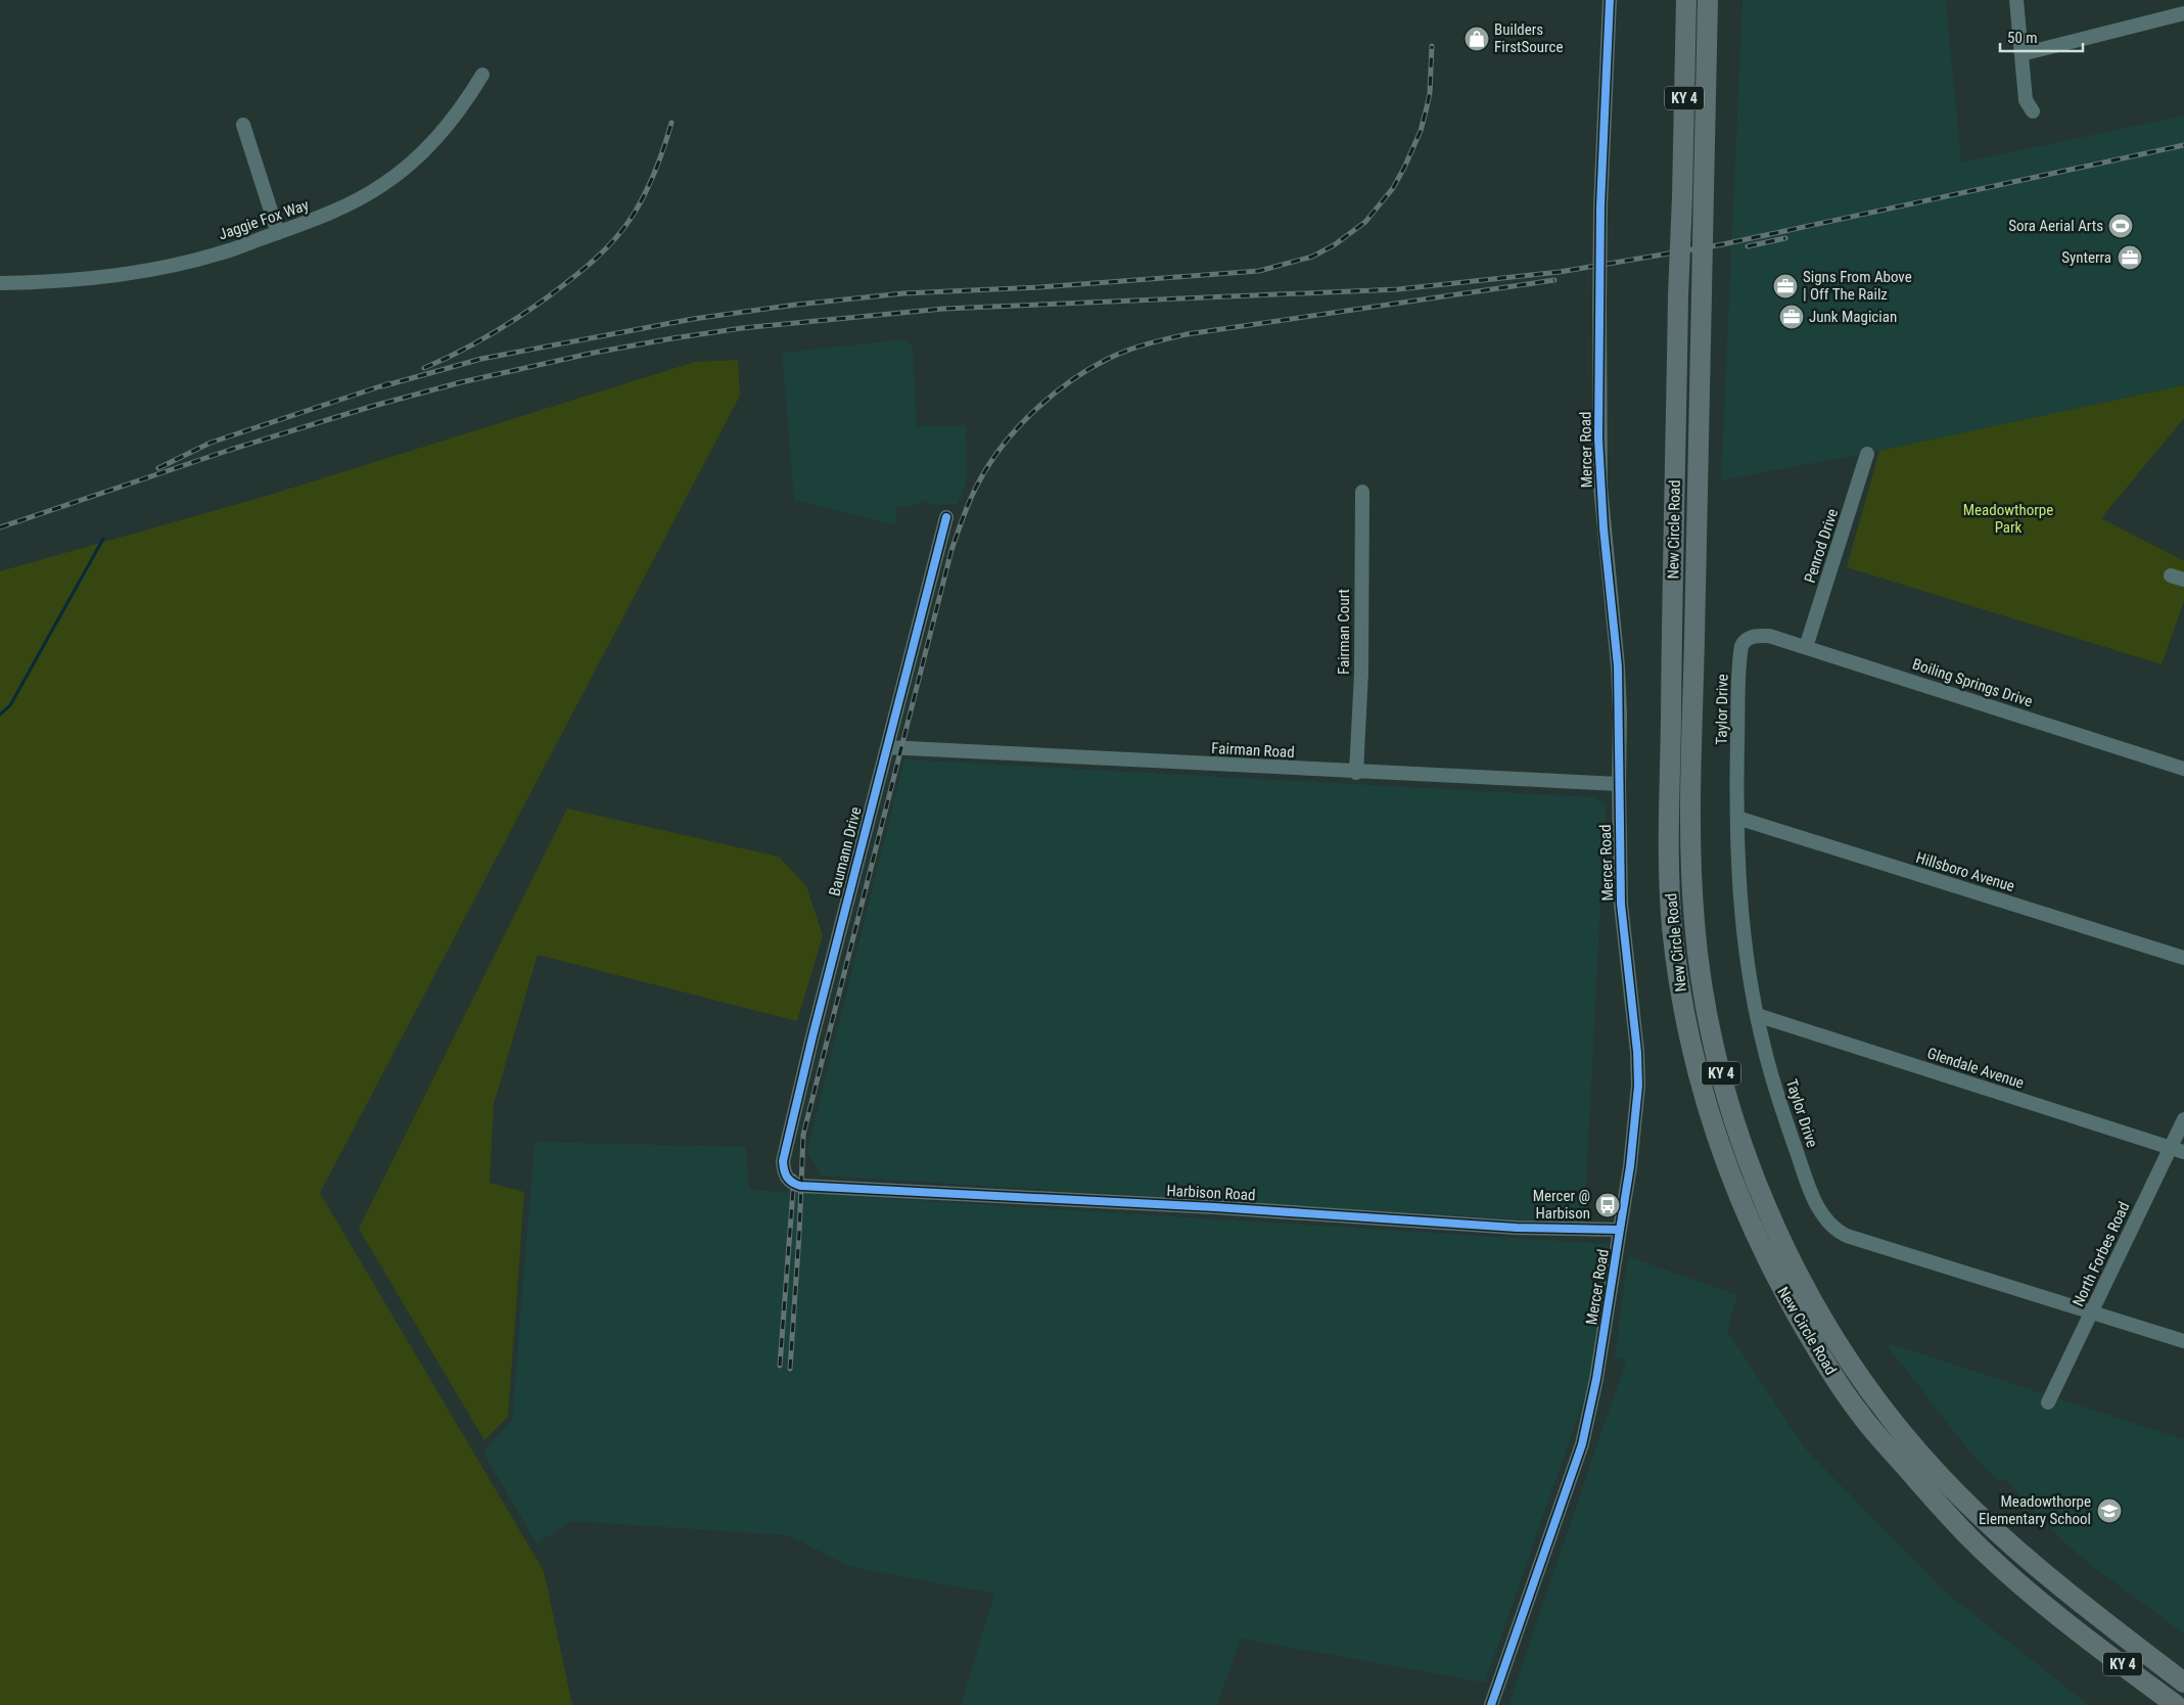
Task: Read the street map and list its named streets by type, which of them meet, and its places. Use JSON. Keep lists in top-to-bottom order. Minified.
{"streets":{"highway":["KY 4","New Circle Road"],"street":["Jaggie Fox Way","Mercer Road","Penrod Drive","Fairman Court","Boiling Springs Drive","Taylor Drive","Fairman Road","Baumann Drive","Hillsboro Avenue","Glendale Avenue","Harbison Road","North Forbes Road"]},"crossings":[["Mercer Road","Fairman Road"],["Mercer Road","Harbison Road"],["Penrod Drive","Boiling Springs Drive"],["Fairman Court","Fairman Road"],["Boiling Springs Drive","Taylor Drive"],["Taylor Drive","Hillsboro Avenue"],["Taylor Drive","Glendale Avenue"],["Taylor Drive","North Forbes Road"],["Fairman Road","Baumann Drive"],["Baumann Drive","Harbison Road"],["Glendale Avenue","North Forbes Road"]],"parks":["Meadowthorpe Park"],"places":{"shop":["Builders FirstSource"],"sports":["Sora Aerial Arts"],"office":["Synterra","Signs From Above | Off The Railz","Junk Magician"],"bus stop":["Mercer @ Harbison"],"school or university":["Meadowthorpe Elementary School"]},"scale_bar":"50 m"}
